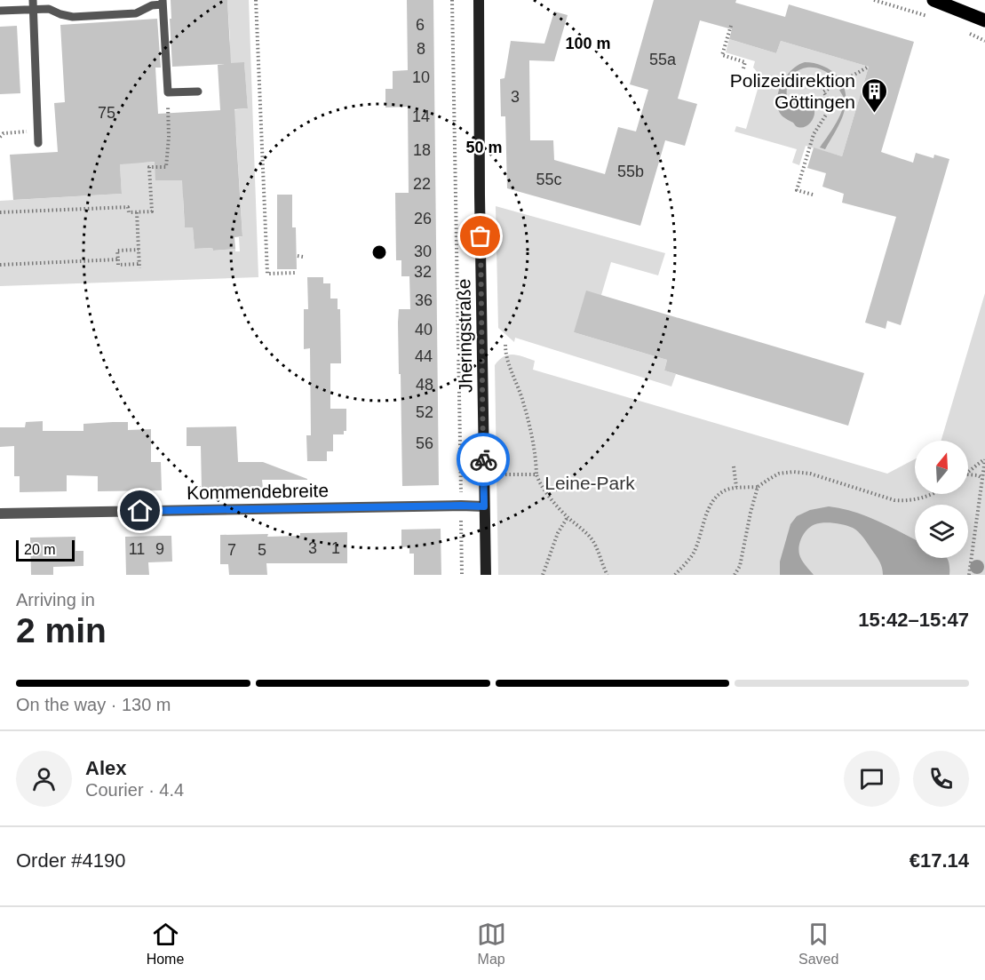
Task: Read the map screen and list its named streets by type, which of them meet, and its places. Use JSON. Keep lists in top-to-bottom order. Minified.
{"streets":{"main road":["Jheringstraße"],"street":["Kommendebreite"]},"crossings":[["Jheringstraße","Kommendebreite"]],"parks":["Leine-Park"],"places":{"building":["Polizeidirektion Göttingen"]},"house_numbers":["6","8","55a","10","3","75","14","18","55b","55c","22","26","30","32","36","40","44","48","52","56","3","1","11","9","7","5"],"scale_bar":"20 m","north":"top","page":{"scale":"20 m","heading":["2 min","Arriving in","15:42–15:47"],"panel":["Alex","Courier · 4.4","Order #4190","€17.14"],"bar":"On the way · 130 m","tabs":["Home","Map","Saved"]},"rings":["100 m","50 m"]}
